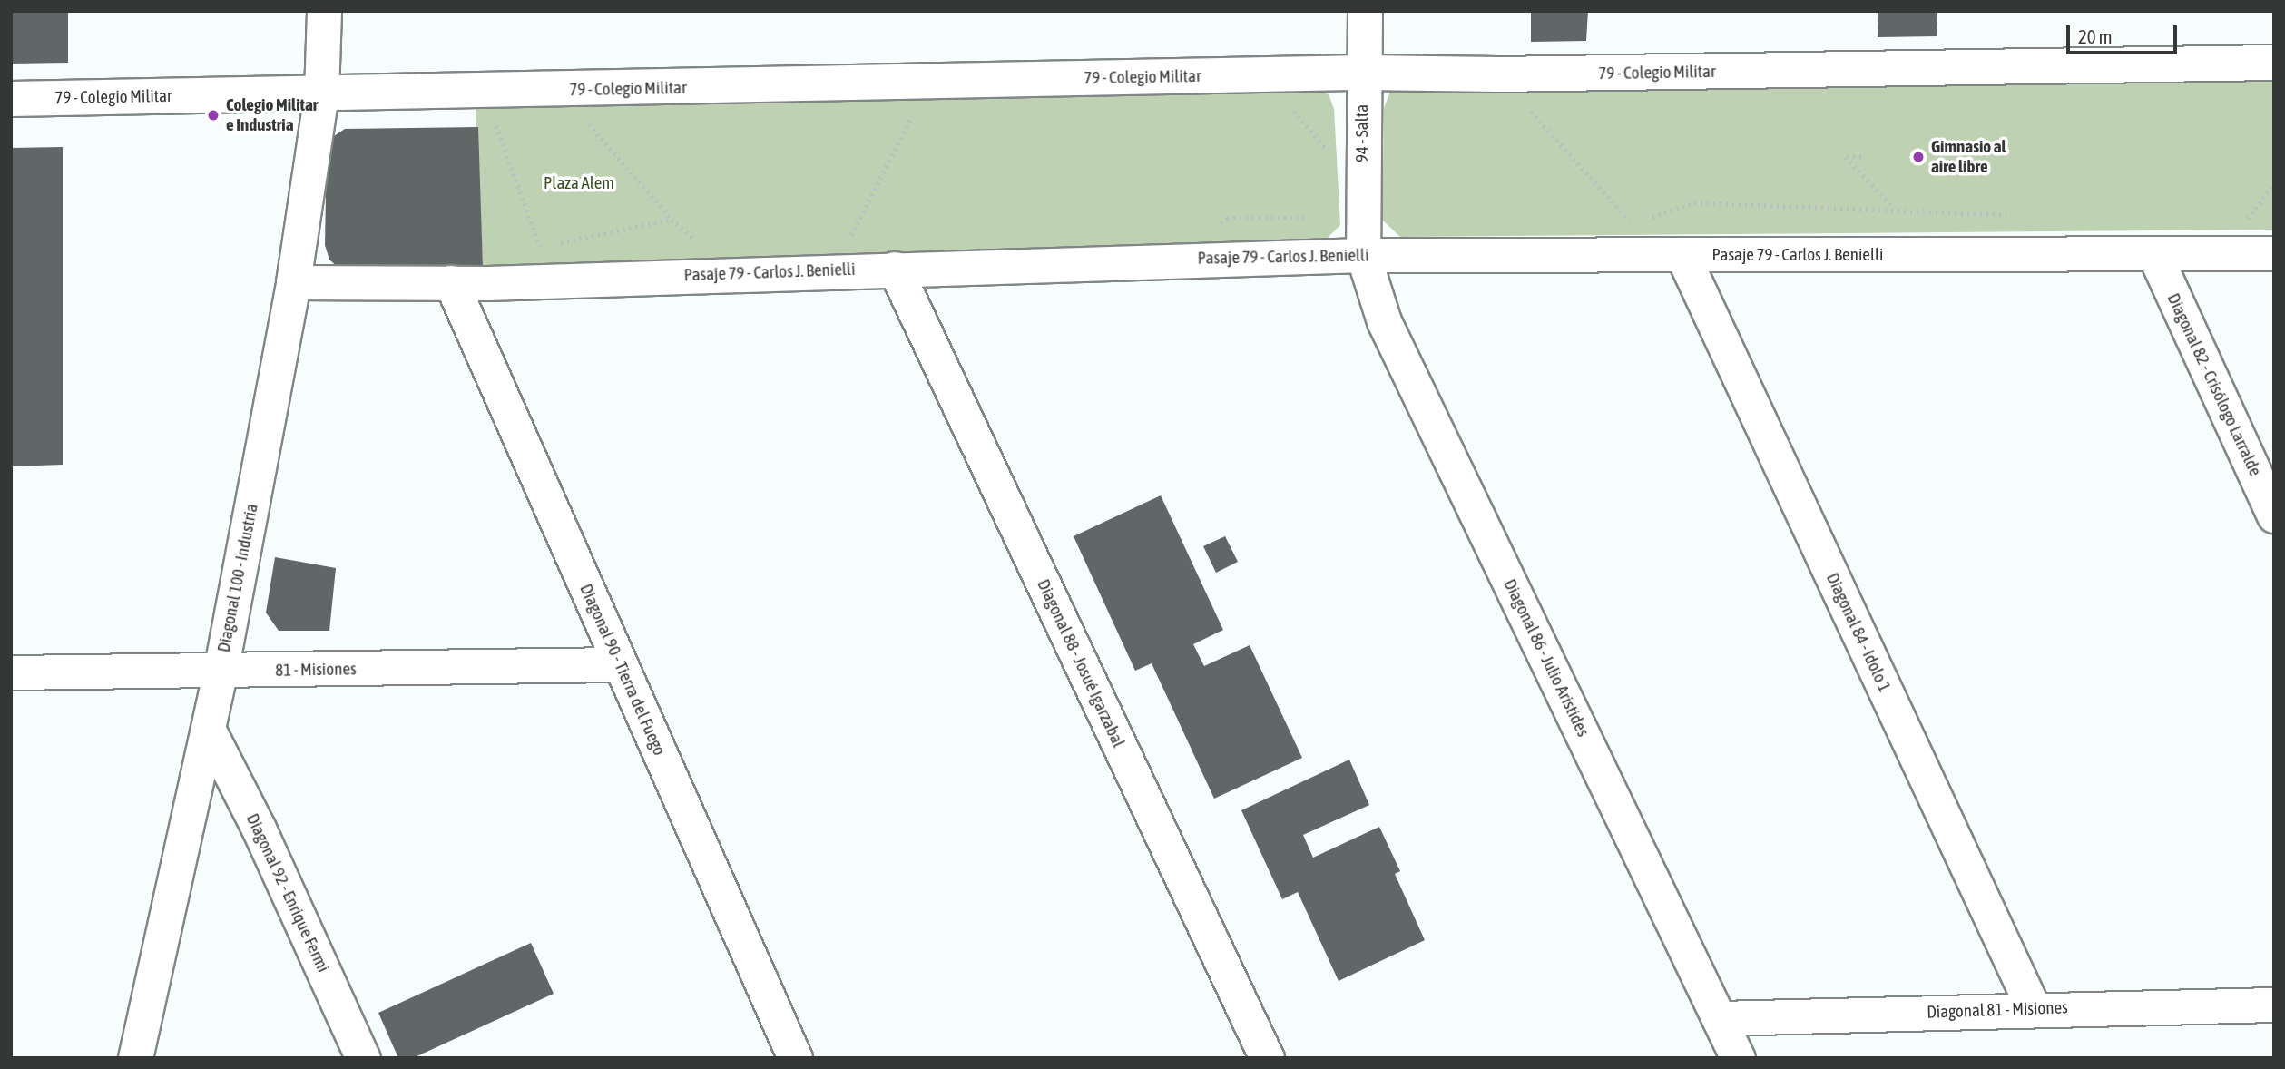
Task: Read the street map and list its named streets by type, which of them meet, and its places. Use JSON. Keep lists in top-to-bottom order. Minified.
{"streets":{"street":["79 - Colegio Militar","94 - Salta","Pasaje 79 - Carlos J. Benielli","Diagonal 82 - Crisólogo Larralde","Diagonal 100 - Industria","Diagonal 84 - Idolo 1","Diagonal 86 - Julio Aristides","Diagonal 88 - Josué Igarzabal","81 - Misiones","Diagonal 90 - Tierra del Fuego","Diagonal 92 - Enrique Fermi","Diagonal 81 - Misiones"]},"crossings":[["79 - Colegio Militar","94 - Salta"],["79 - Colegio Militar","Diagonal 100 - Industria"],["94 - Salta","Pasaje 79 - Carlos J. Benielli"],["94 - Salta","Diagonal 86 - Julio Aristides"],["Pasaje 79 - Carlos J. Benielli","Diagonal 82 - Crisólogo Larralde"],["Pasaje 79 - Carlos J. Benielli","Diagonal 100 - Industria"],["Pasaje 79 - Carlos J. Benielli","Diagonal 84 - Idolo 1"],["Pasaje 79 - Carlos J. Benielli","Diagonal 86 - Julio Aristides"],["Pasaje 79 - Carlos J. Benielli","Diagonal 88 - Josué Igarzabal"],["Pasaje 79 - Carlos J. Benielli","Diagonal 90 - Tierra del Fuego"],["Diagonal 100 - Industria","81 - Misiones"],["Diagonal 100 - Industria","Diagonal 92 - Enrique Fermi"],["Diagonal 84 - Idolo 1","Diagonal 81 - Misiones"],["Diagonal 86 - Julio Aristides","Diagonal 81 - Misiones"],["81 - Misiones","Diagonal 90 - Tierra del Fuego"]],"parks":["Plaza Alem"],"places":["Colegio Militar e Industria","Gimnasio al aire libre"],"scale_bar":"20 m"}
